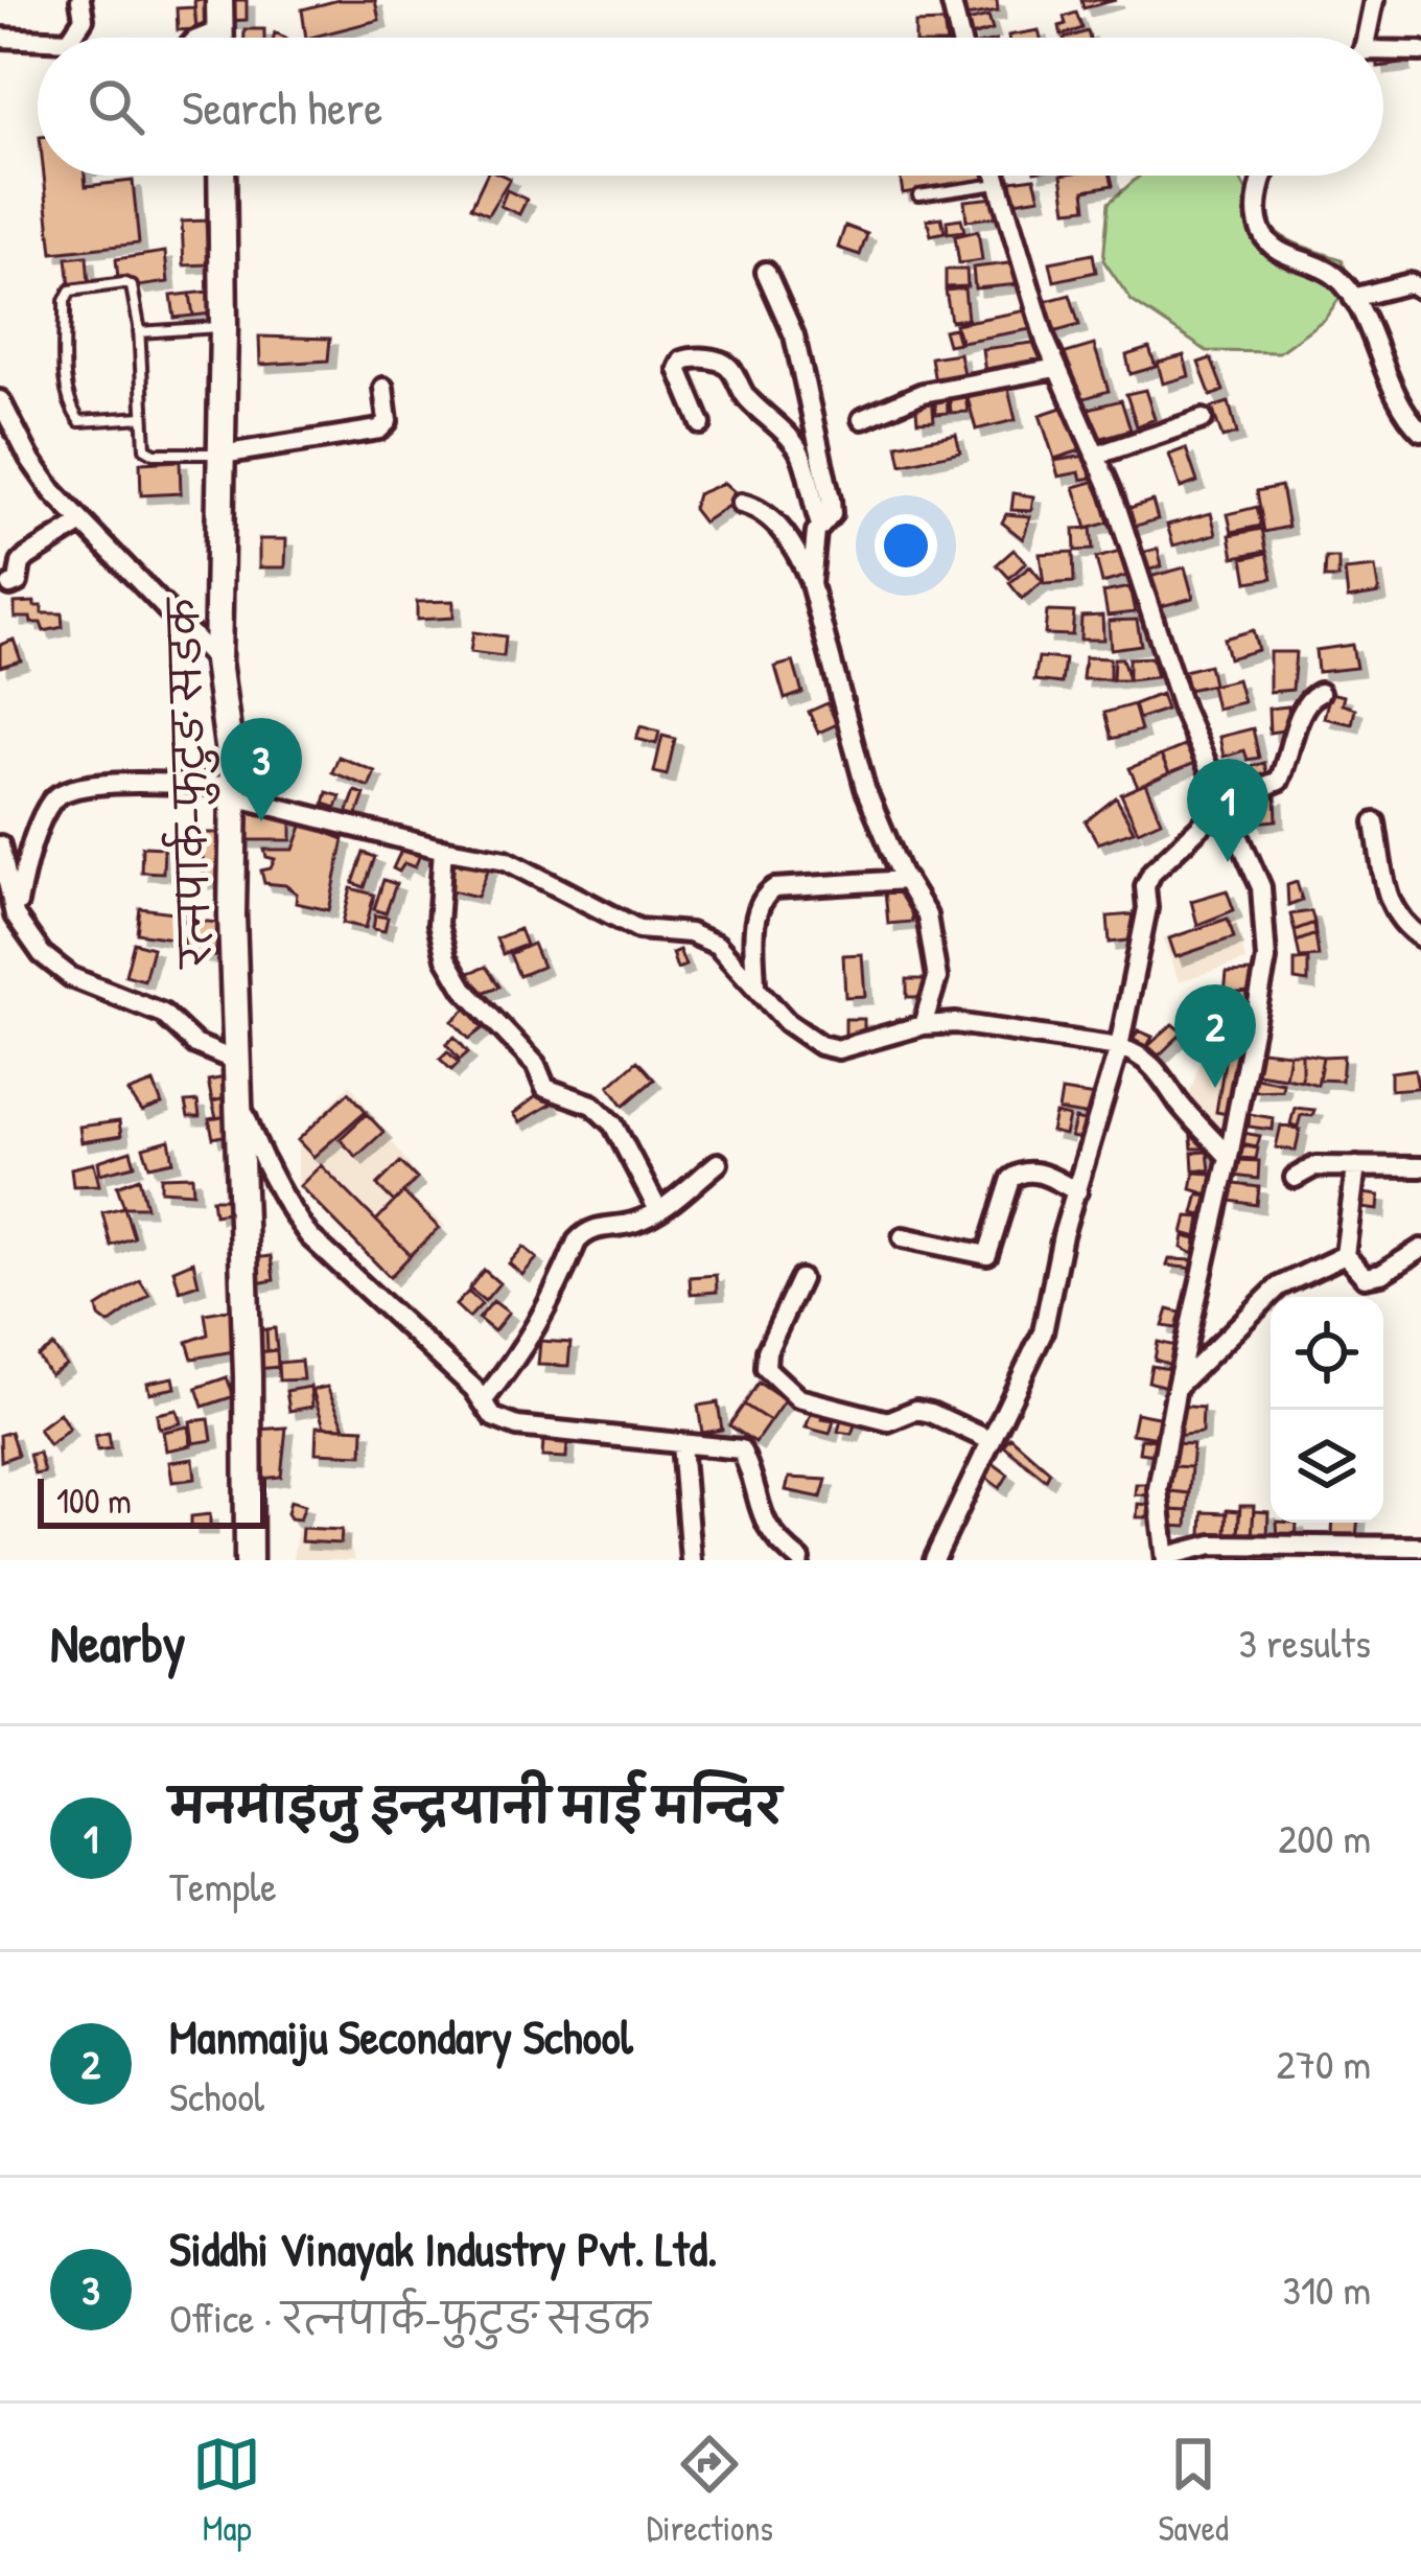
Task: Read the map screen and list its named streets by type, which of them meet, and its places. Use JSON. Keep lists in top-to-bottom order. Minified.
{"streets":{"street":["रत्नपार्क-फुटुङ सडक"]},"scale_bar":"100 m","page":{"search":"Search here","pins":["3","1","2"],"scale":"100 m","heading":["Nearby","3 results"],"list":[{"mark":"1","name":"मनमाइजु इन्द्रयानी माई मन्दिर","note":"Temple","value":"200 m"},{"mark":"2","name":"Manmaiju Secondary School","note":"School","value":"270 m"},{"mark":"3","name":"Siddhi Vinayak Industry Pvt. Ltd.","note":"Office · रत्नपार्क-फुटुङ सडक","value":"310 m"}],"nav":["Map","Directions","Saved"]}}
